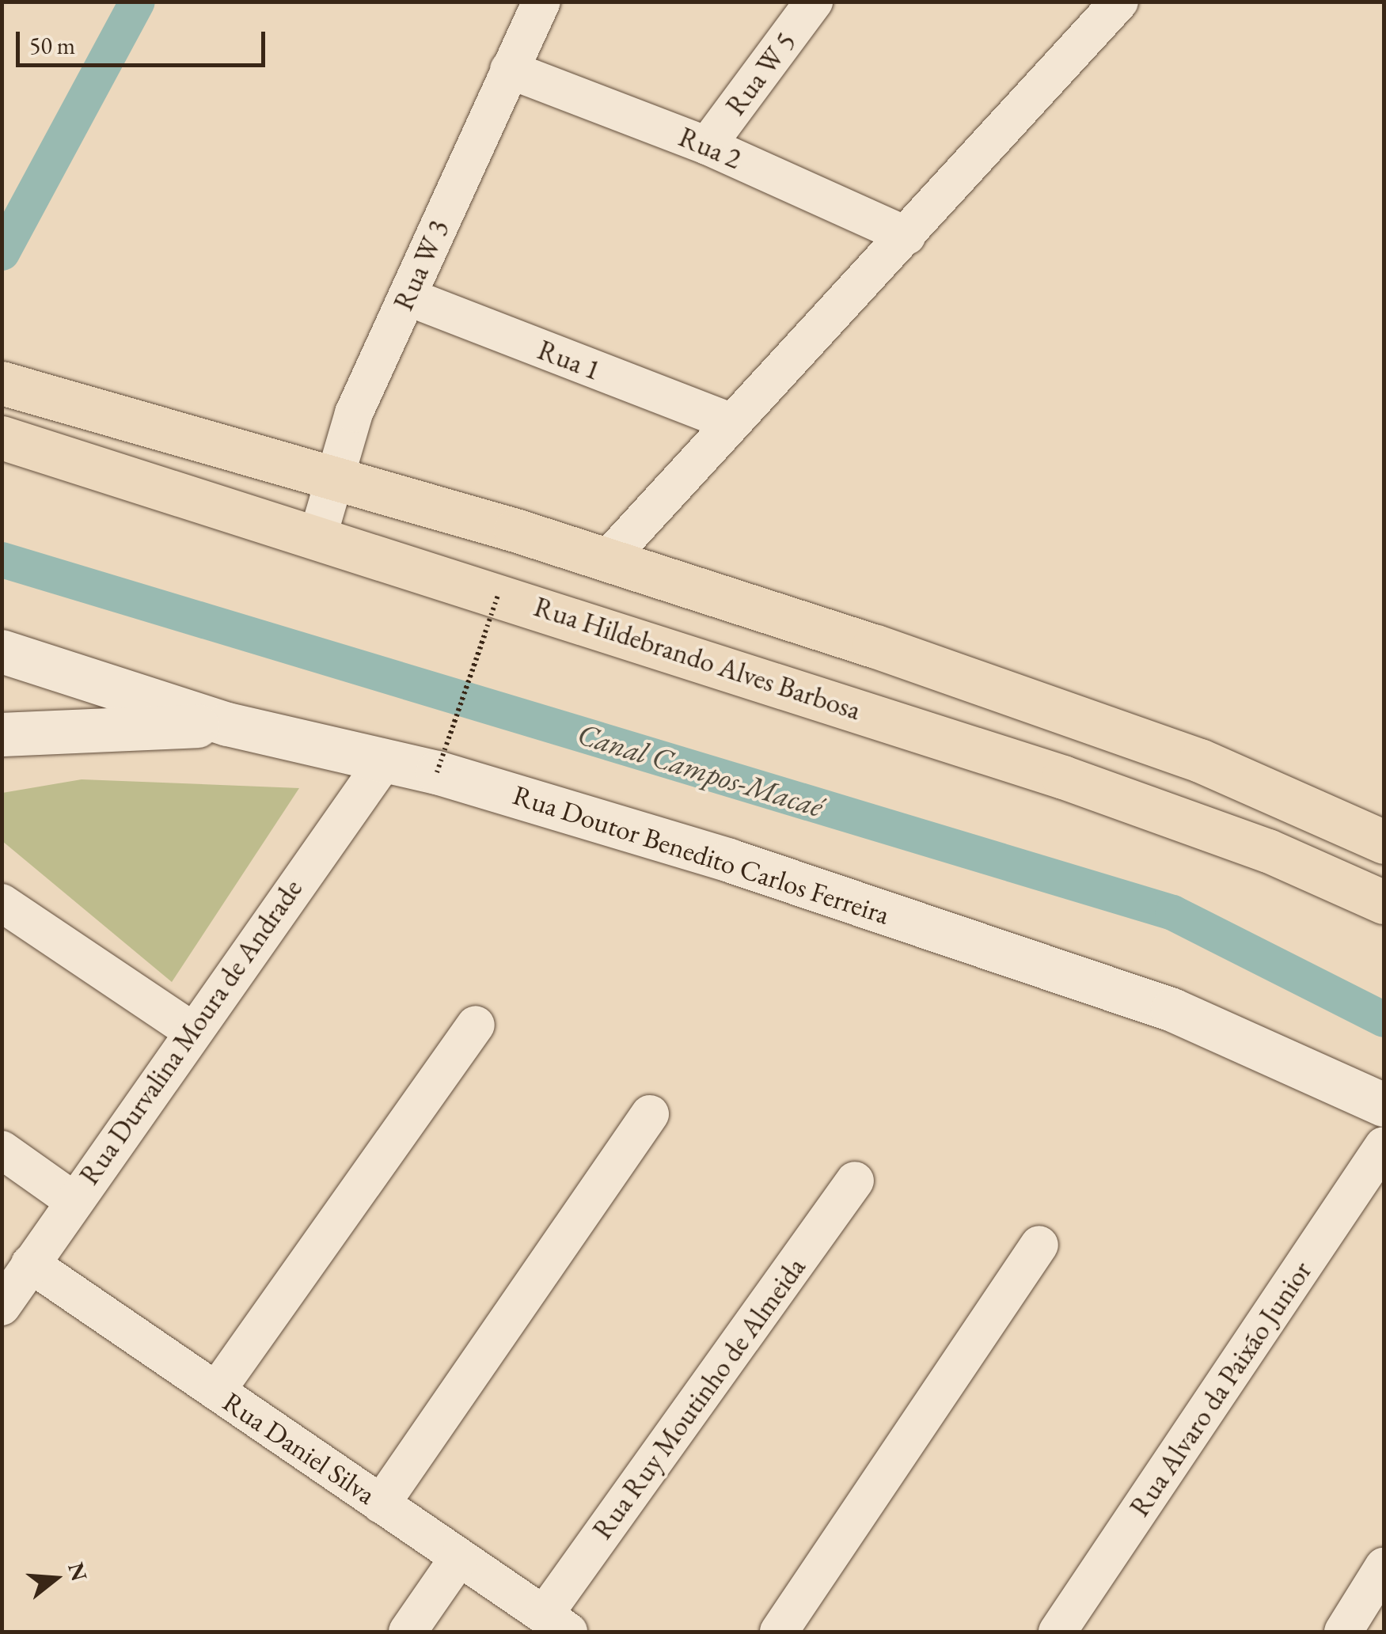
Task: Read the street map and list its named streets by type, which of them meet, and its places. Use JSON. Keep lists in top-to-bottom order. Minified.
{"streets":{"main road":["Rua Hildebrando Alves Barbosa"],"street":["Rua W 5","Rua 2","Rua W 3","Rua 1","Rua Doutor Benedito Carlos Ferreira","Rua Durvalina Moura de Andrade","Rua Alvaro da Paixão Junior","Rua Ruy Moutinho de Almeida","Rua Daniel Silva"]},"crossings":[["Rua W 5","Rua 2"],["Rua 2","Rua W 3"],["Rua W 3","Rua 1"],["Rua W 3","Rua Hildebrando Alves Barbosa"],["Rua Doutor Benedito Carlos Ferreira","Rua Durvalina Moura de Andrade"],["Rua Durvalina Moura de Andrade","Rua Daniel Silva"],["Rua Ruy Moutinho de Almeida","Rua Daniel Silva"]],"water":["Canal Campos-Macaé"],"scale_bar":"50 m","north":"right"}
